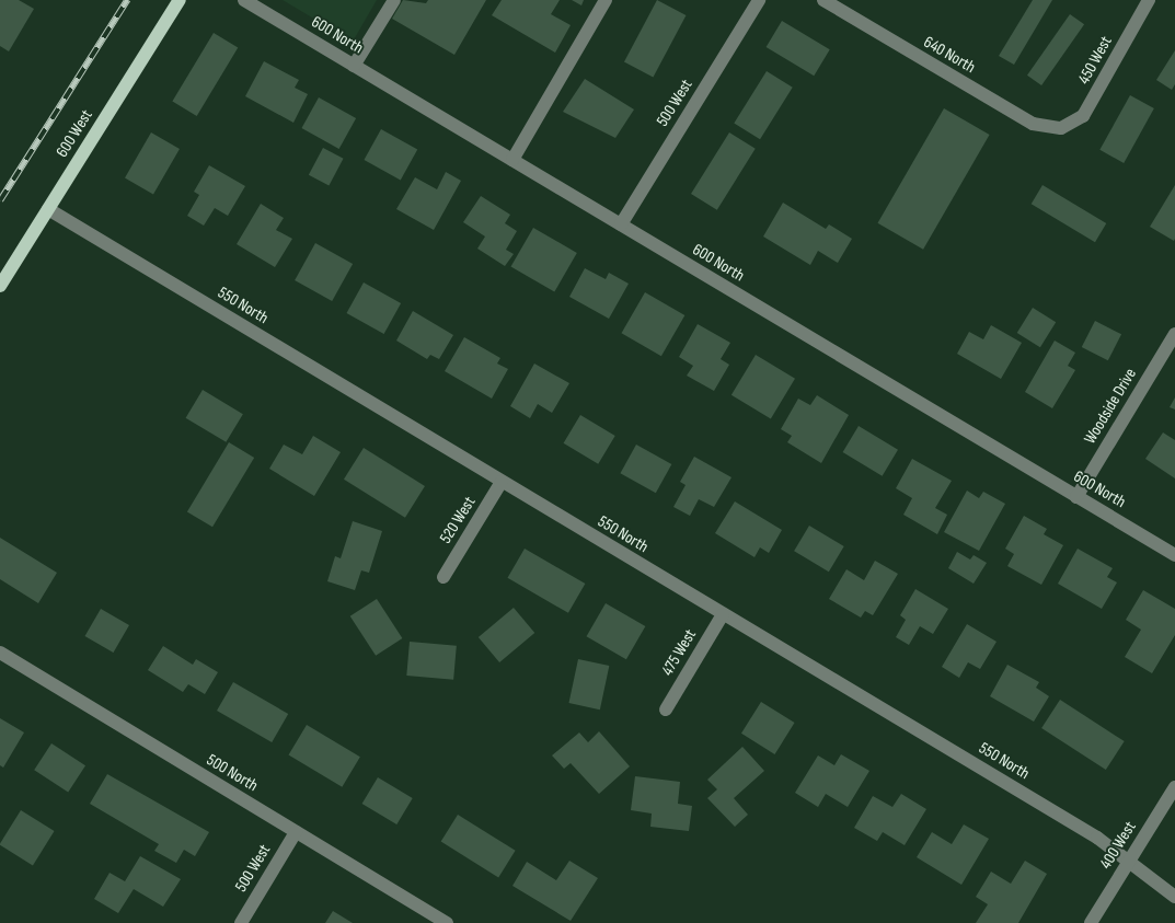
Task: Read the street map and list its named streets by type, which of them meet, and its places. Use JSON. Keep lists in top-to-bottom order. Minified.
{"streets":{"main road":["600 West"],"street":["600 North","640 North","450 West","500 West","550 North","Woodside Drive","520 West","475 West","500 North","400 West"]},"crossings":[["600 North","500 West"],["600 North","Woodside Drive"],["640 North","450 West"],["500 West","500 North"],["600 West","550 North"],["550 North","520 West"],["550 North","475 West"],["550 North","400 West"]]}
